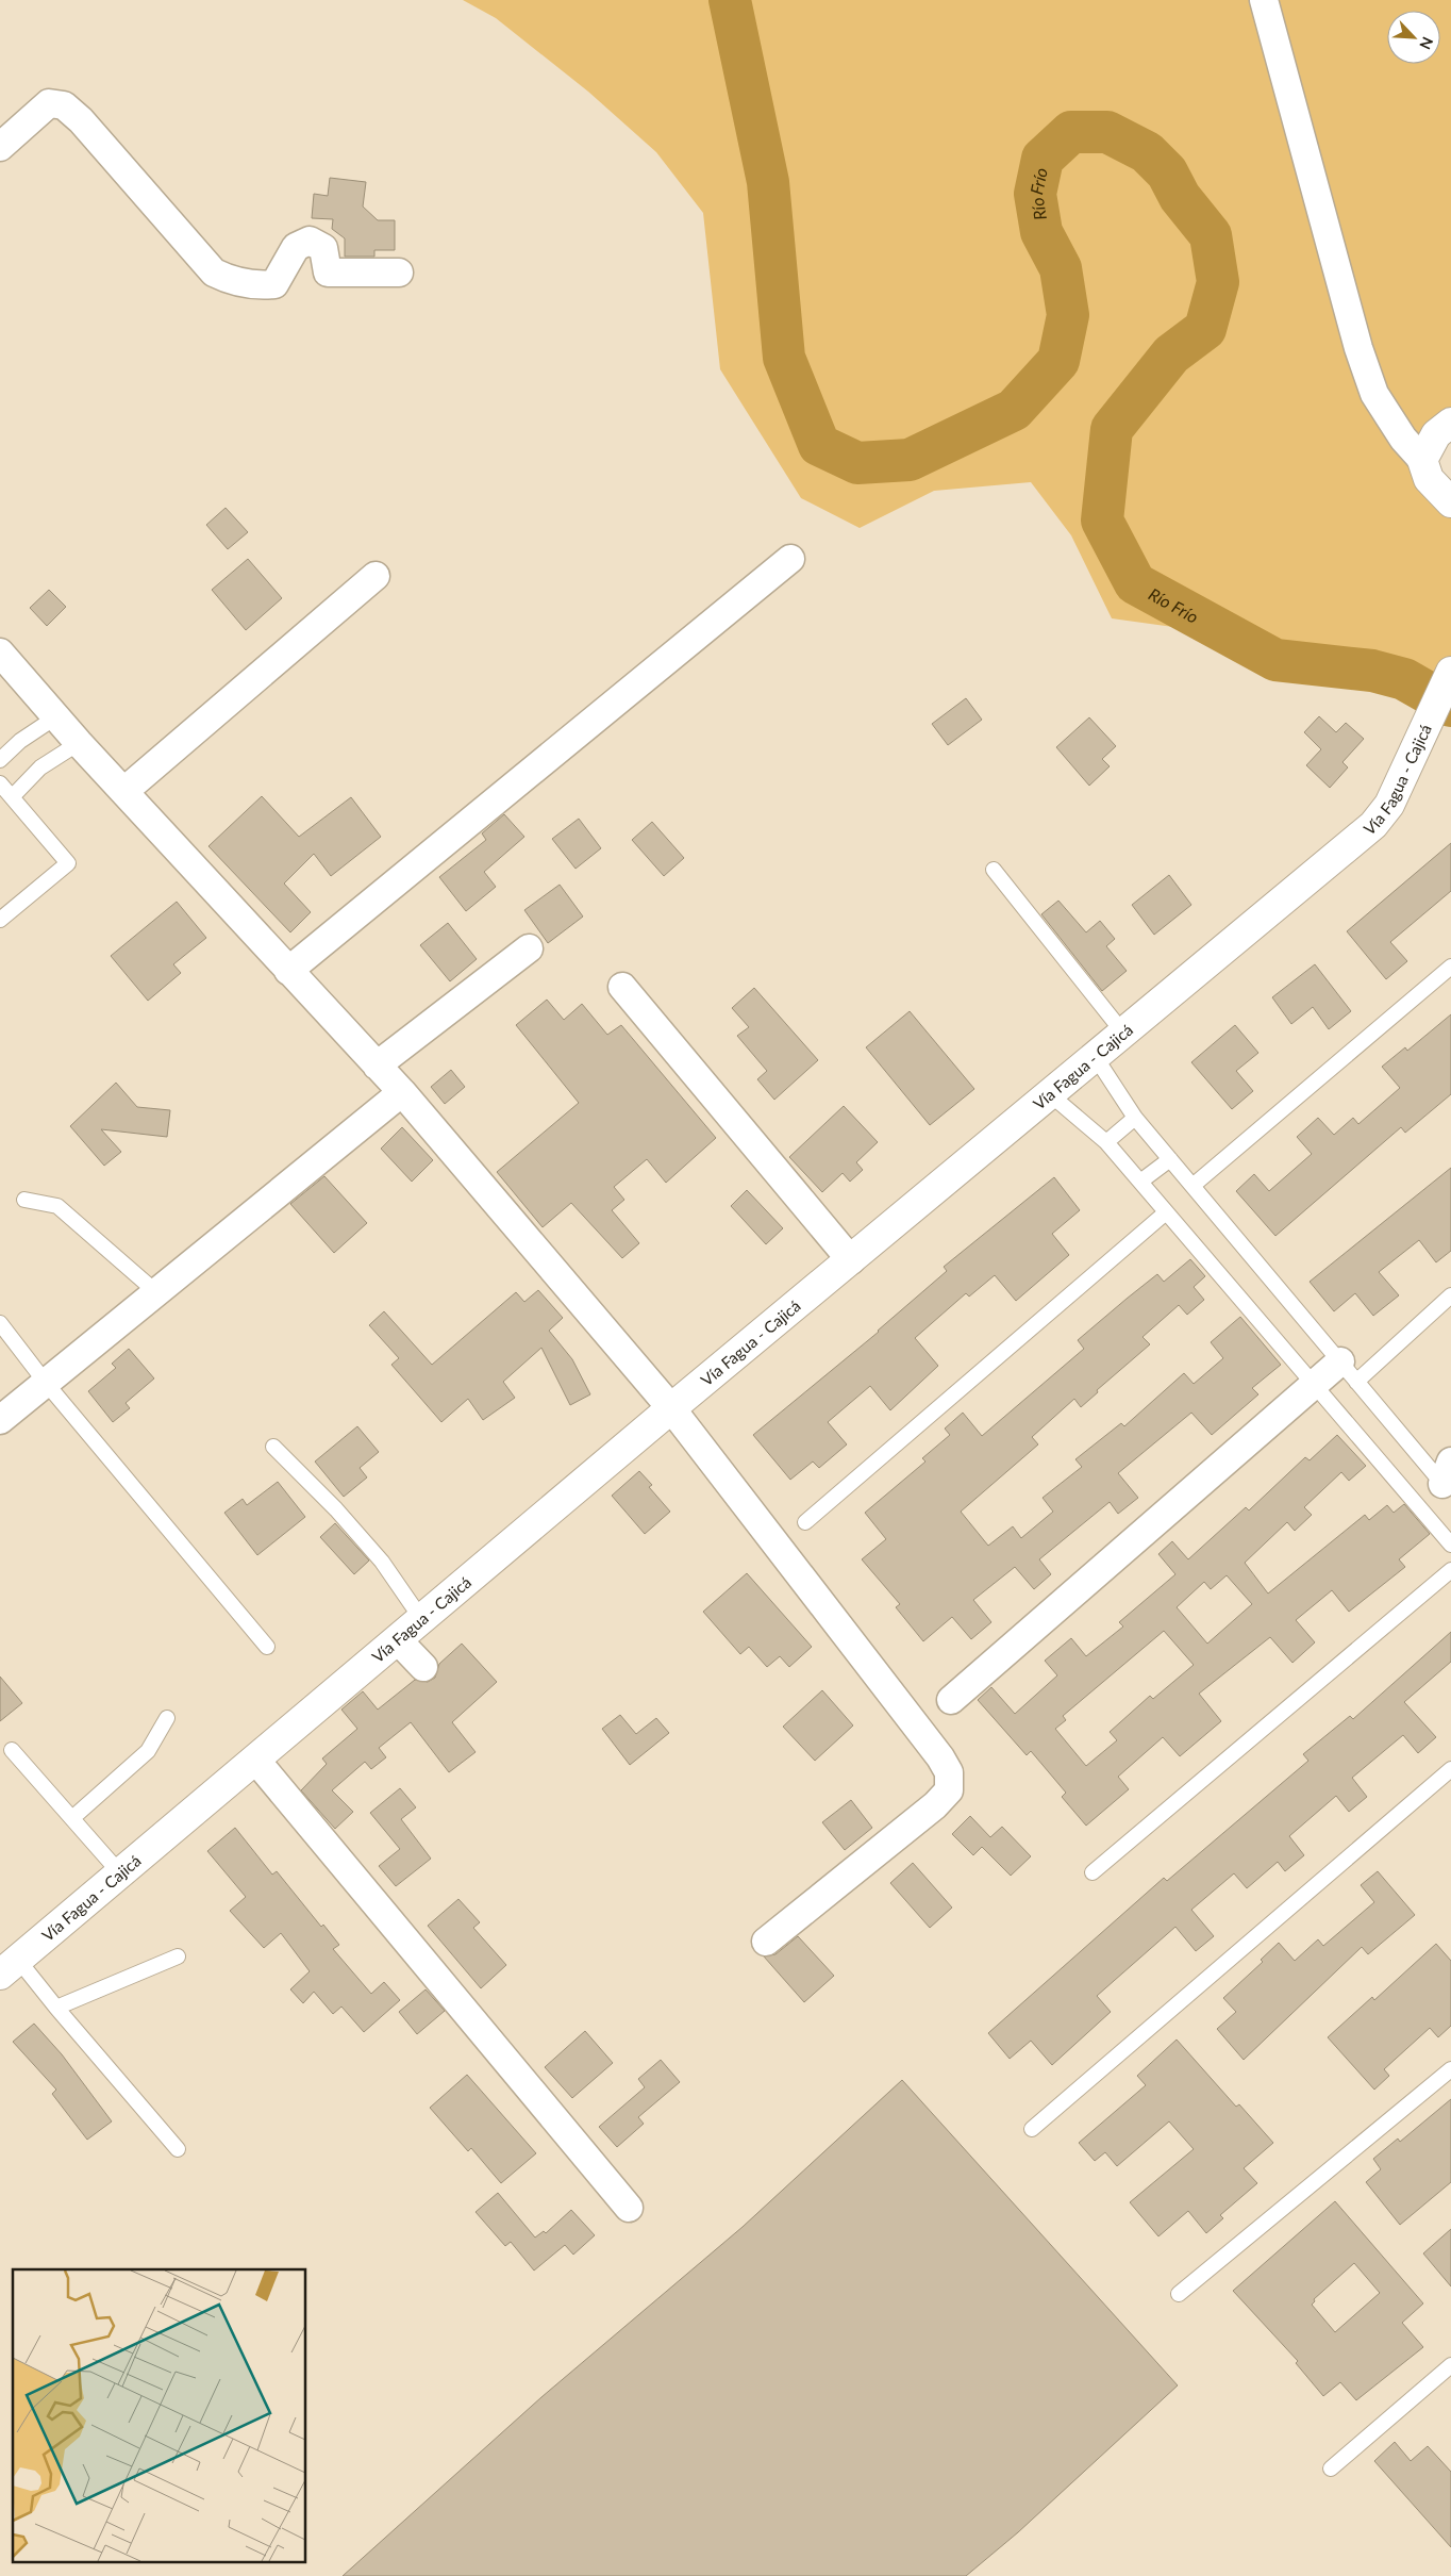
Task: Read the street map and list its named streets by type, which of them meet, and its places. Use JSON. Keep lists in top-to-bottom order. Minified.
{"streets":{"street":["Vía Fagua - Cajicá"]},"water":["Río Frío"],"north":"bottom right"}
